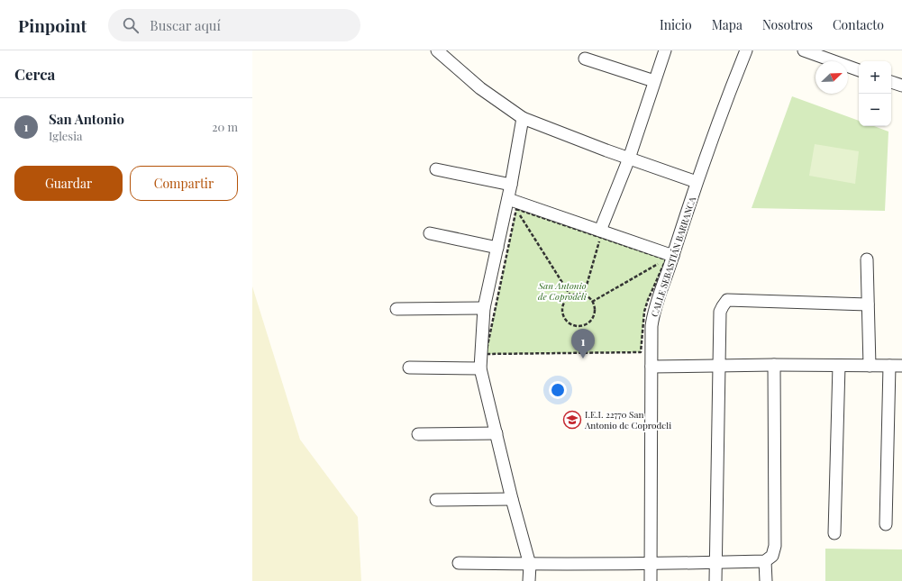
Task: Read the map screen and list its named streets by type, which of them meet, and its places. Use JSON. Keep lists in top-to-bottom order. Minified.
{"streets":{"street":["CALLE SEBASTIÁN BARRANCA"]},"parks":["San Antonio de Coprodeli"],"places":{"school or university":["I.E.I. 22770 San Antonio de Coprodeli"]},"north":"top right","page":{"header":"Pinpoint","search":"Buscar aquí","nav":["Inicio","Mapa","Nosotros","Contacto"],"heading":"Cerca","map_buttons":["+","−"],"list":[{"mark":"1","name":"San Antonio","note":"Iglesia","value":"20 m"}],"buttons":["Guardar","Compartir"],"pins":"1"}}
